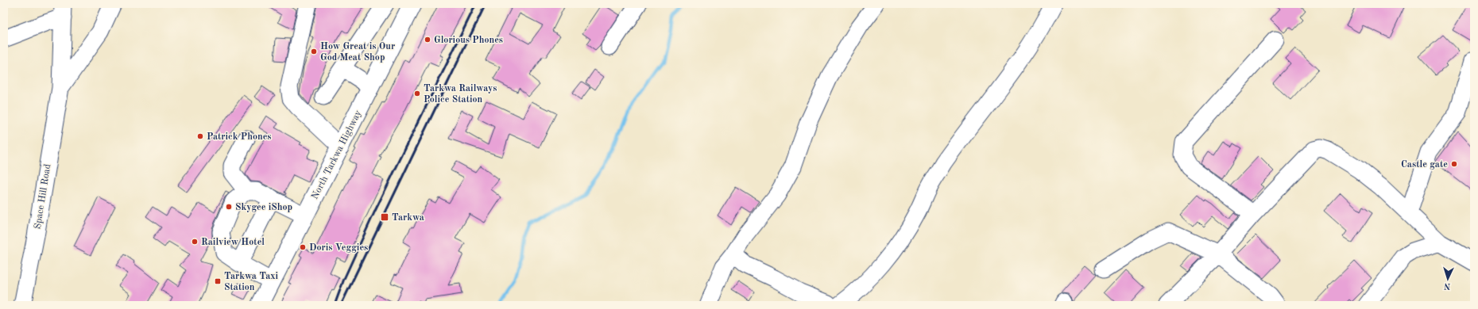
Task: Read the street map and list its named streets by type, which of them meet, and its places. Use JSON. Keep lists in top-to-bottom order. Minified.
{"streets":{"main road":["North Tarkwa Highway"],"street":["Space Hill Road"]},"places":{"other":["Glorious Phones","How Great is Our God Meat Shop","Tarkwa Railways Police Station","Patrick Phones","Castle gate","Skygee iShop","Railview Hotel","Doris Veggies"],"transit":["Tarkwa","Tarkwa Taxi Station"]},"north":"bottom"}
